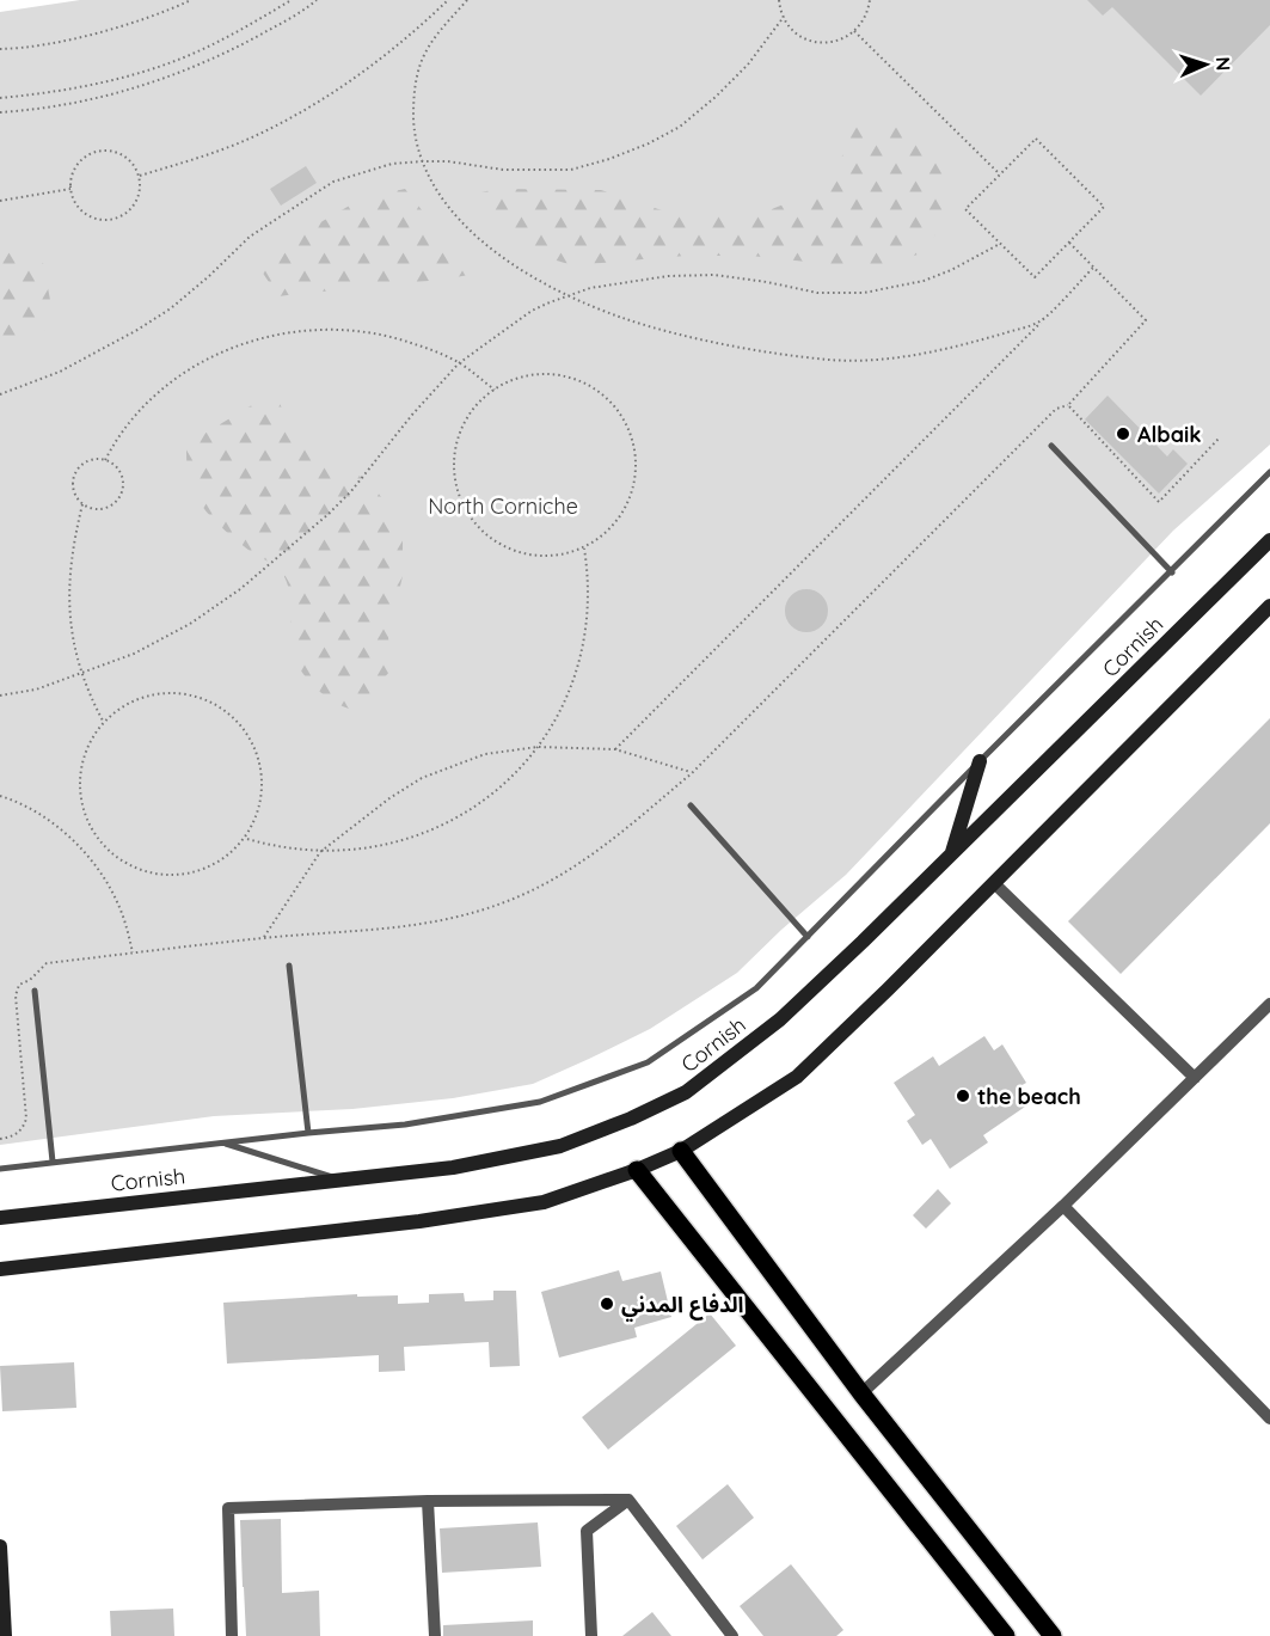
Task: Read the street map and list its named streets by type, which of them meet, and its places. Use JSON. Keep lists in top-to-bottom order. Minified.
{"streets":{"main road":["Cornish"]},"parks":["North Corniche"],"places":["Albaik","the beach","الدفاع المدني"],"north":"right"}
